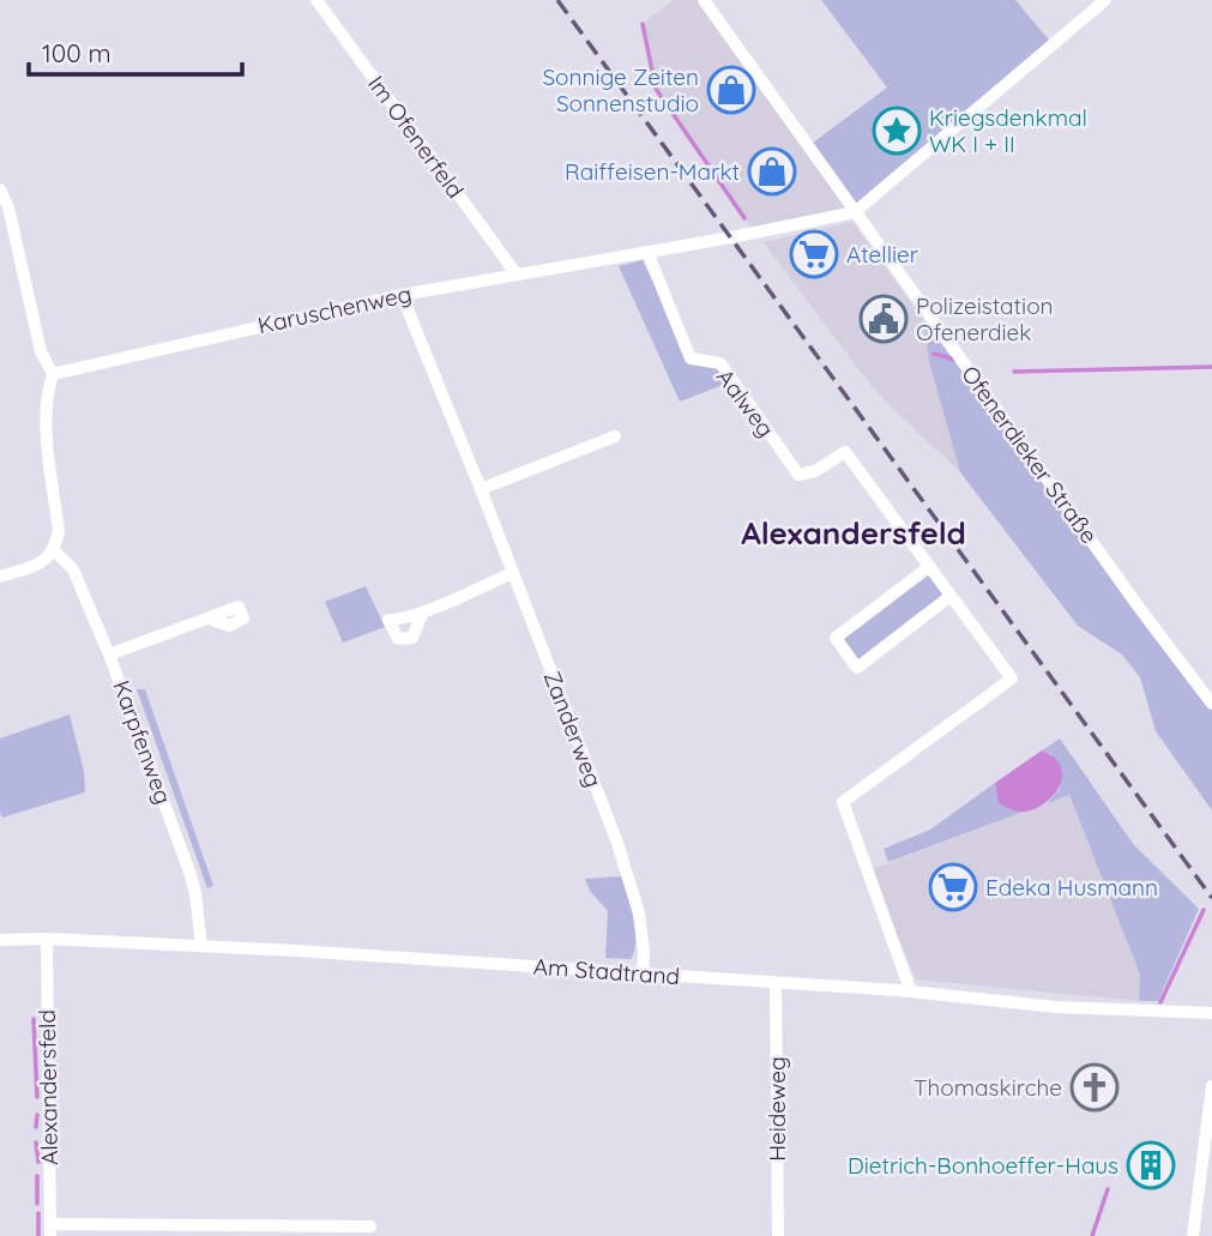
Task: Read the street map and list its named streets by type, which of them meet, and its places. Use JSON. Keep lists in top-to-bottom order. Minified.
{"streets":{"street":["Im Ofenerfeld","Karuschenweg","Aalweg","Ofenerdieker Straße","Zanderweg","Karpfenweg","Am Stadtrand","Alexandersfeld","Heideweg"]},"crossings":[["Im Ofenerfeld","Karuschenweg"],["Karuschenweg","Aalweg"],["Karuschenweg","Ofenerdieker Straße"],["Karuschenweg","Zanderweg"],["Zanderweg","Am Stadtrand"],["Karpfenweg","Am Stadtrand"],["Am Stadtrand","Alexandersfeld"],["Am Stadtrand","Heideweg"]],"districts":["Alexandersfeld"],"places":{"shop":["Sonnige Zeiten Sonnenstudio","Raiffeisen-Markt"],"place":["Kriegsdenkmal WK I + II"],"supermarket":["Atellier","Edeka Husmann"],"public building":["Polizeistation Ofenerdiek"],"church":["Thomaskirche"],"building":["Dietrich-Bonhoeffer-Haus"]},"scale_bar":"100 m"}
